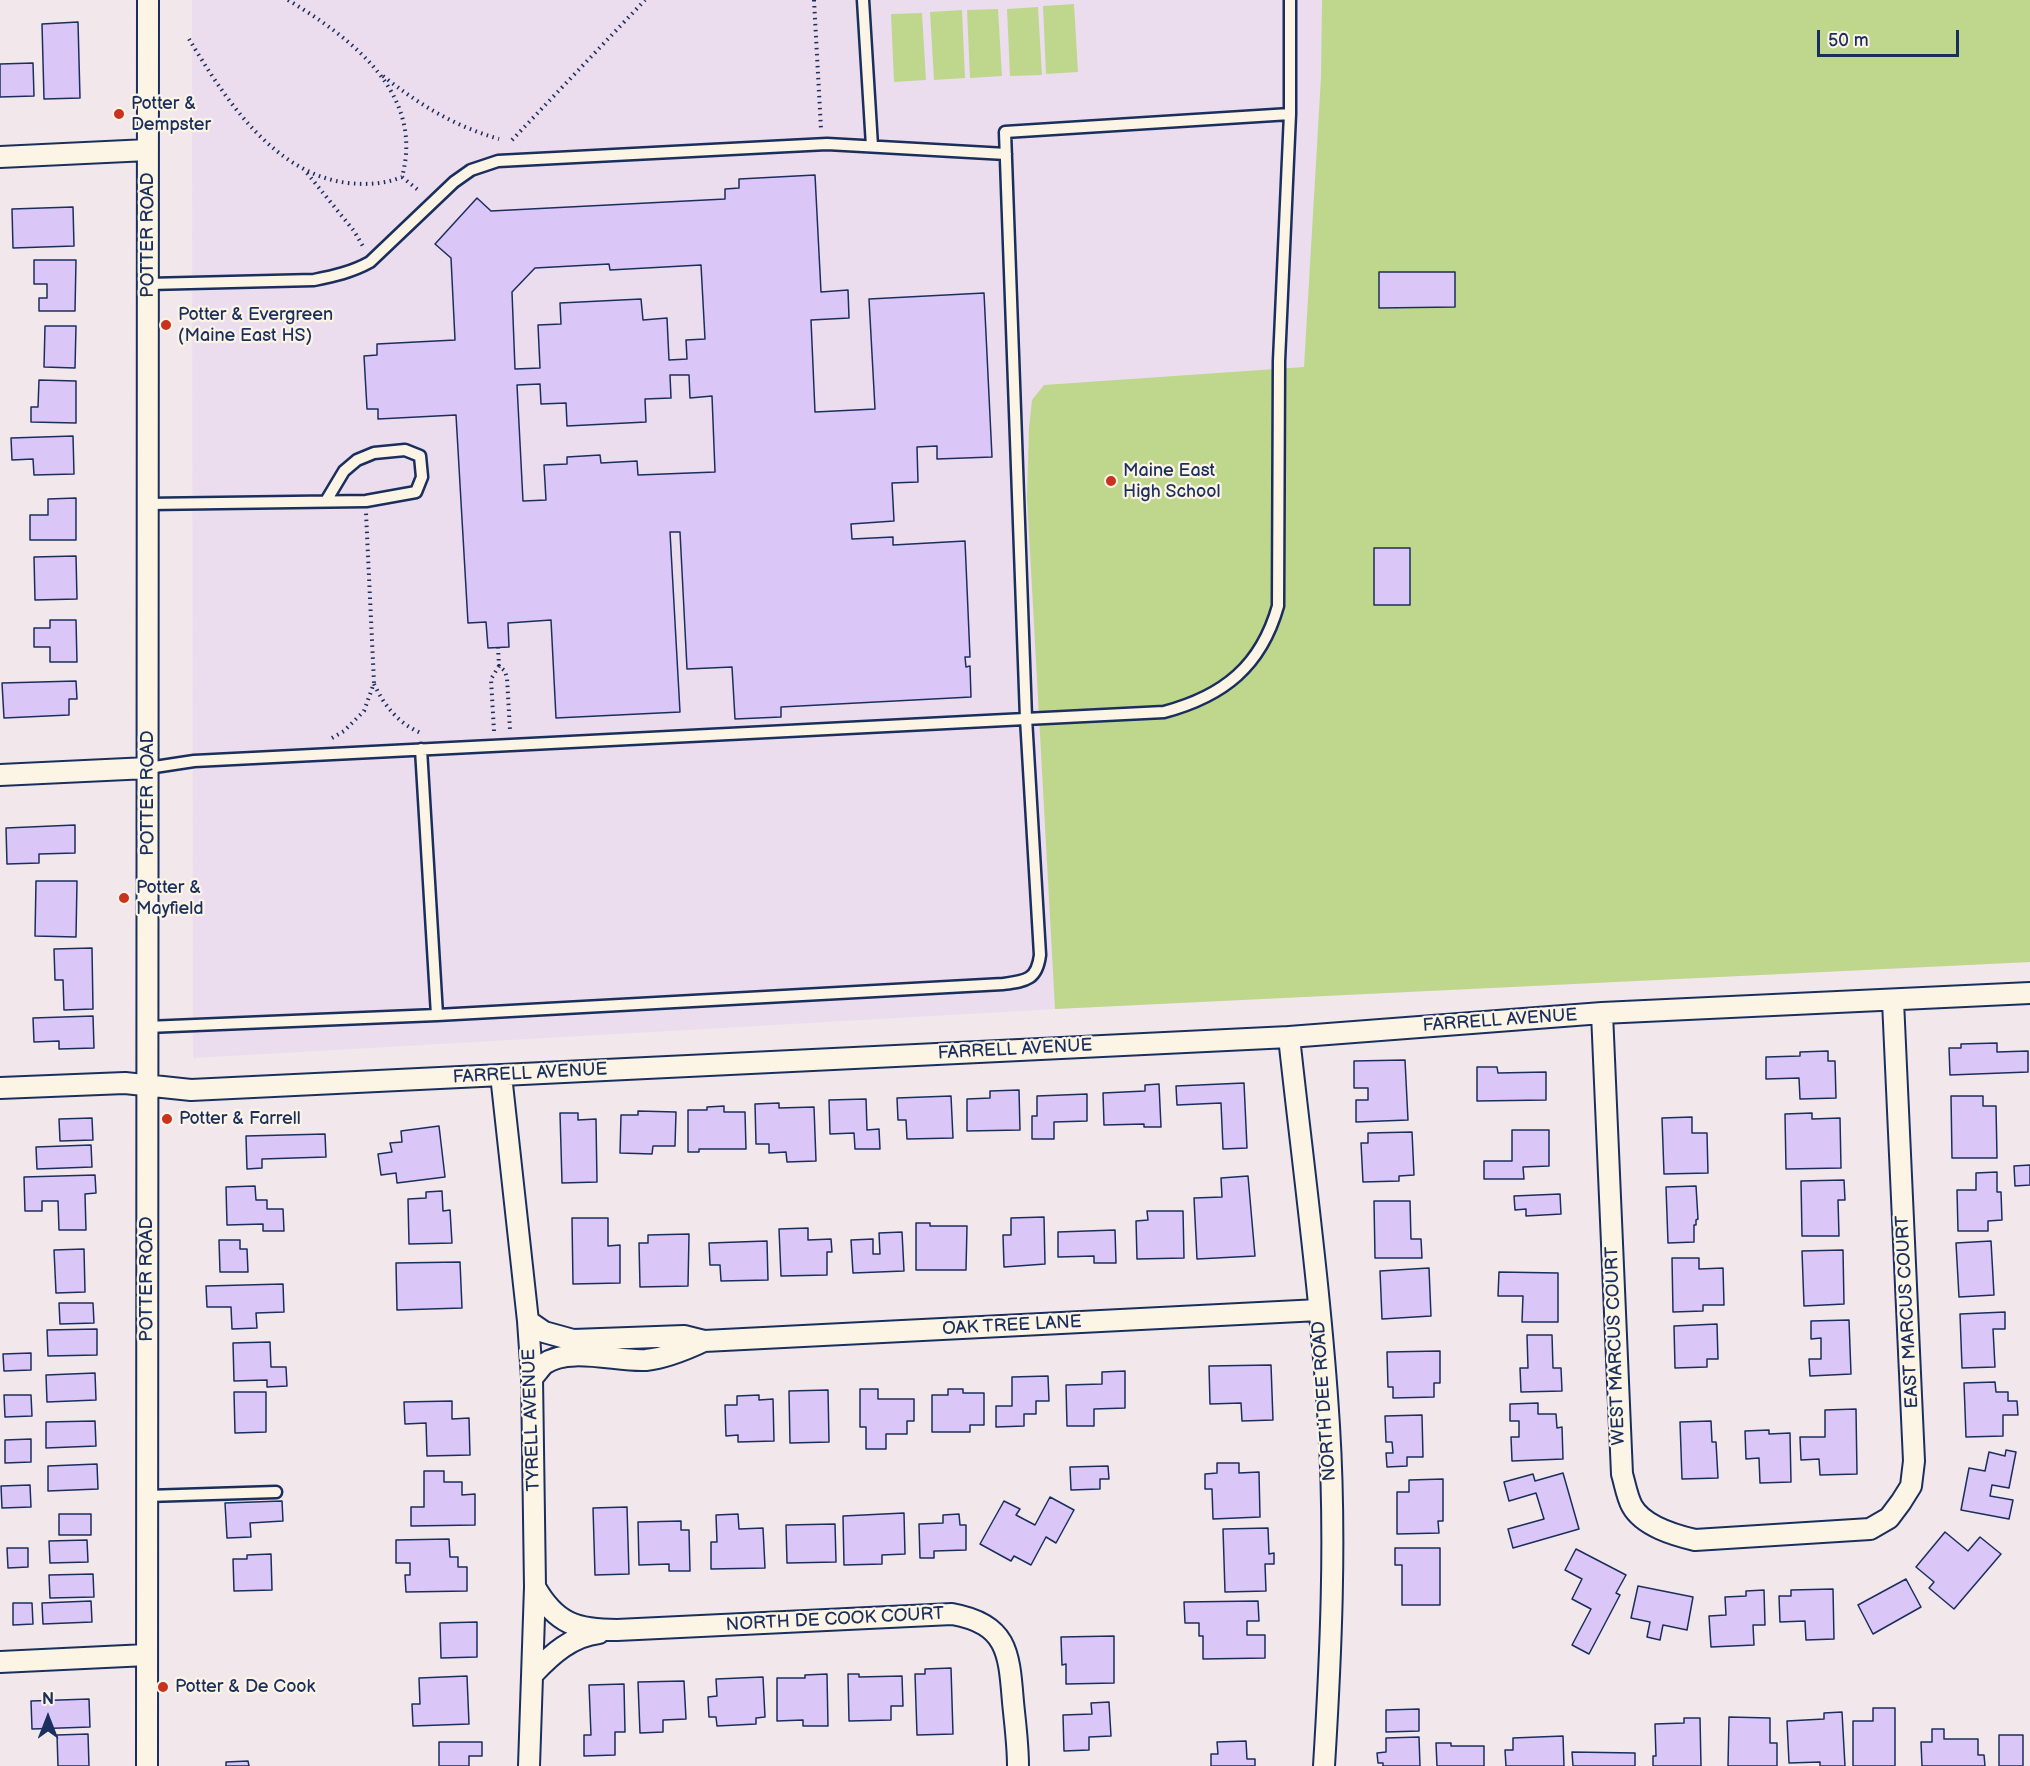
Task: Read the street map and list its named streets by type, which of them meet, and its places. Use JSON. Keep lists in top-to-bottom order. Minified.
{"streets":{"street":["POTTER ROAD","FARRELL AVENUE","EAST MARCUS COURT","OAK TREE LANE","WEST MARCUS COURT","NORTH DEE ROAD","TYRELL AVENUE","NORTH DE COOK COURT"]},"crossings":[["POTTER ROAD","FARRELL AVENUE"],["FARRELL AVENUE","EAST MARCUS COURT"],["FARRELL AVENUE","WEST MARCUS COURT"],["FARRELL AVENUE","NORTH DEE ROAD"],["FARRELL AVENUE","TYRELL AVENUE"],["EAST MARCUS COURT","WEST MARCUS COURT"],["OAK TREE LANE","NORTH DEE ROAD"],["OAK TREE LANE","TYRELL AVENUE"],["TYRELL AVENUE","NORTH DE COOK COURT"]],"places":["Potter & Dempster","Potter & Evergreen (Maine East HS)","Maine East High School","Potter & Mayfield","Potter & Farrell","Potter & De Cook"],"scale_bar":"50 m","north":"top"}
